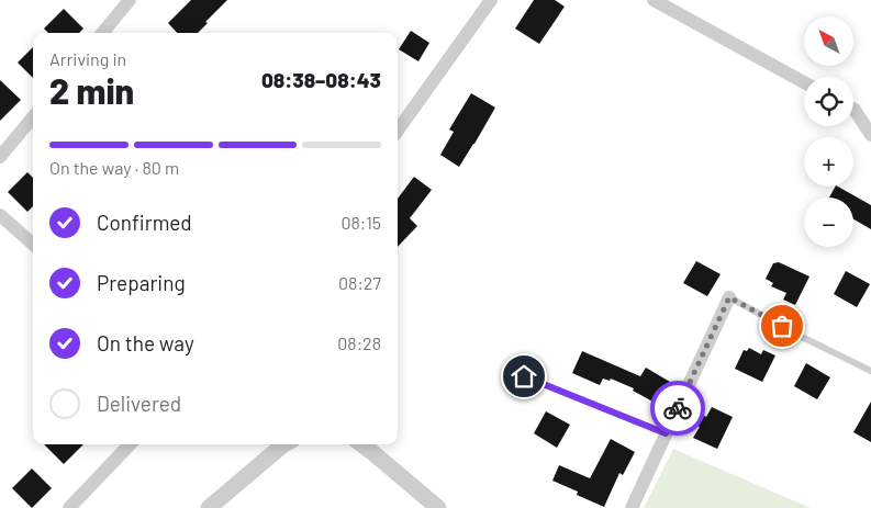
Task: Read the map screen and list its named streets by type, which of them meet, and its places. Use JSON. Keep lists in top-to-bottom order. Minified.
{"north":"top left","page":{"map_buttons":["+","−"],"heading":["2 min","Arriving in","08:38–08:43"],"bar":"On the way · 80 m","list":[["Confirmed","08:15"],["Preparing","08:27"],["On the way","08:28"],"Delivered"]}}
